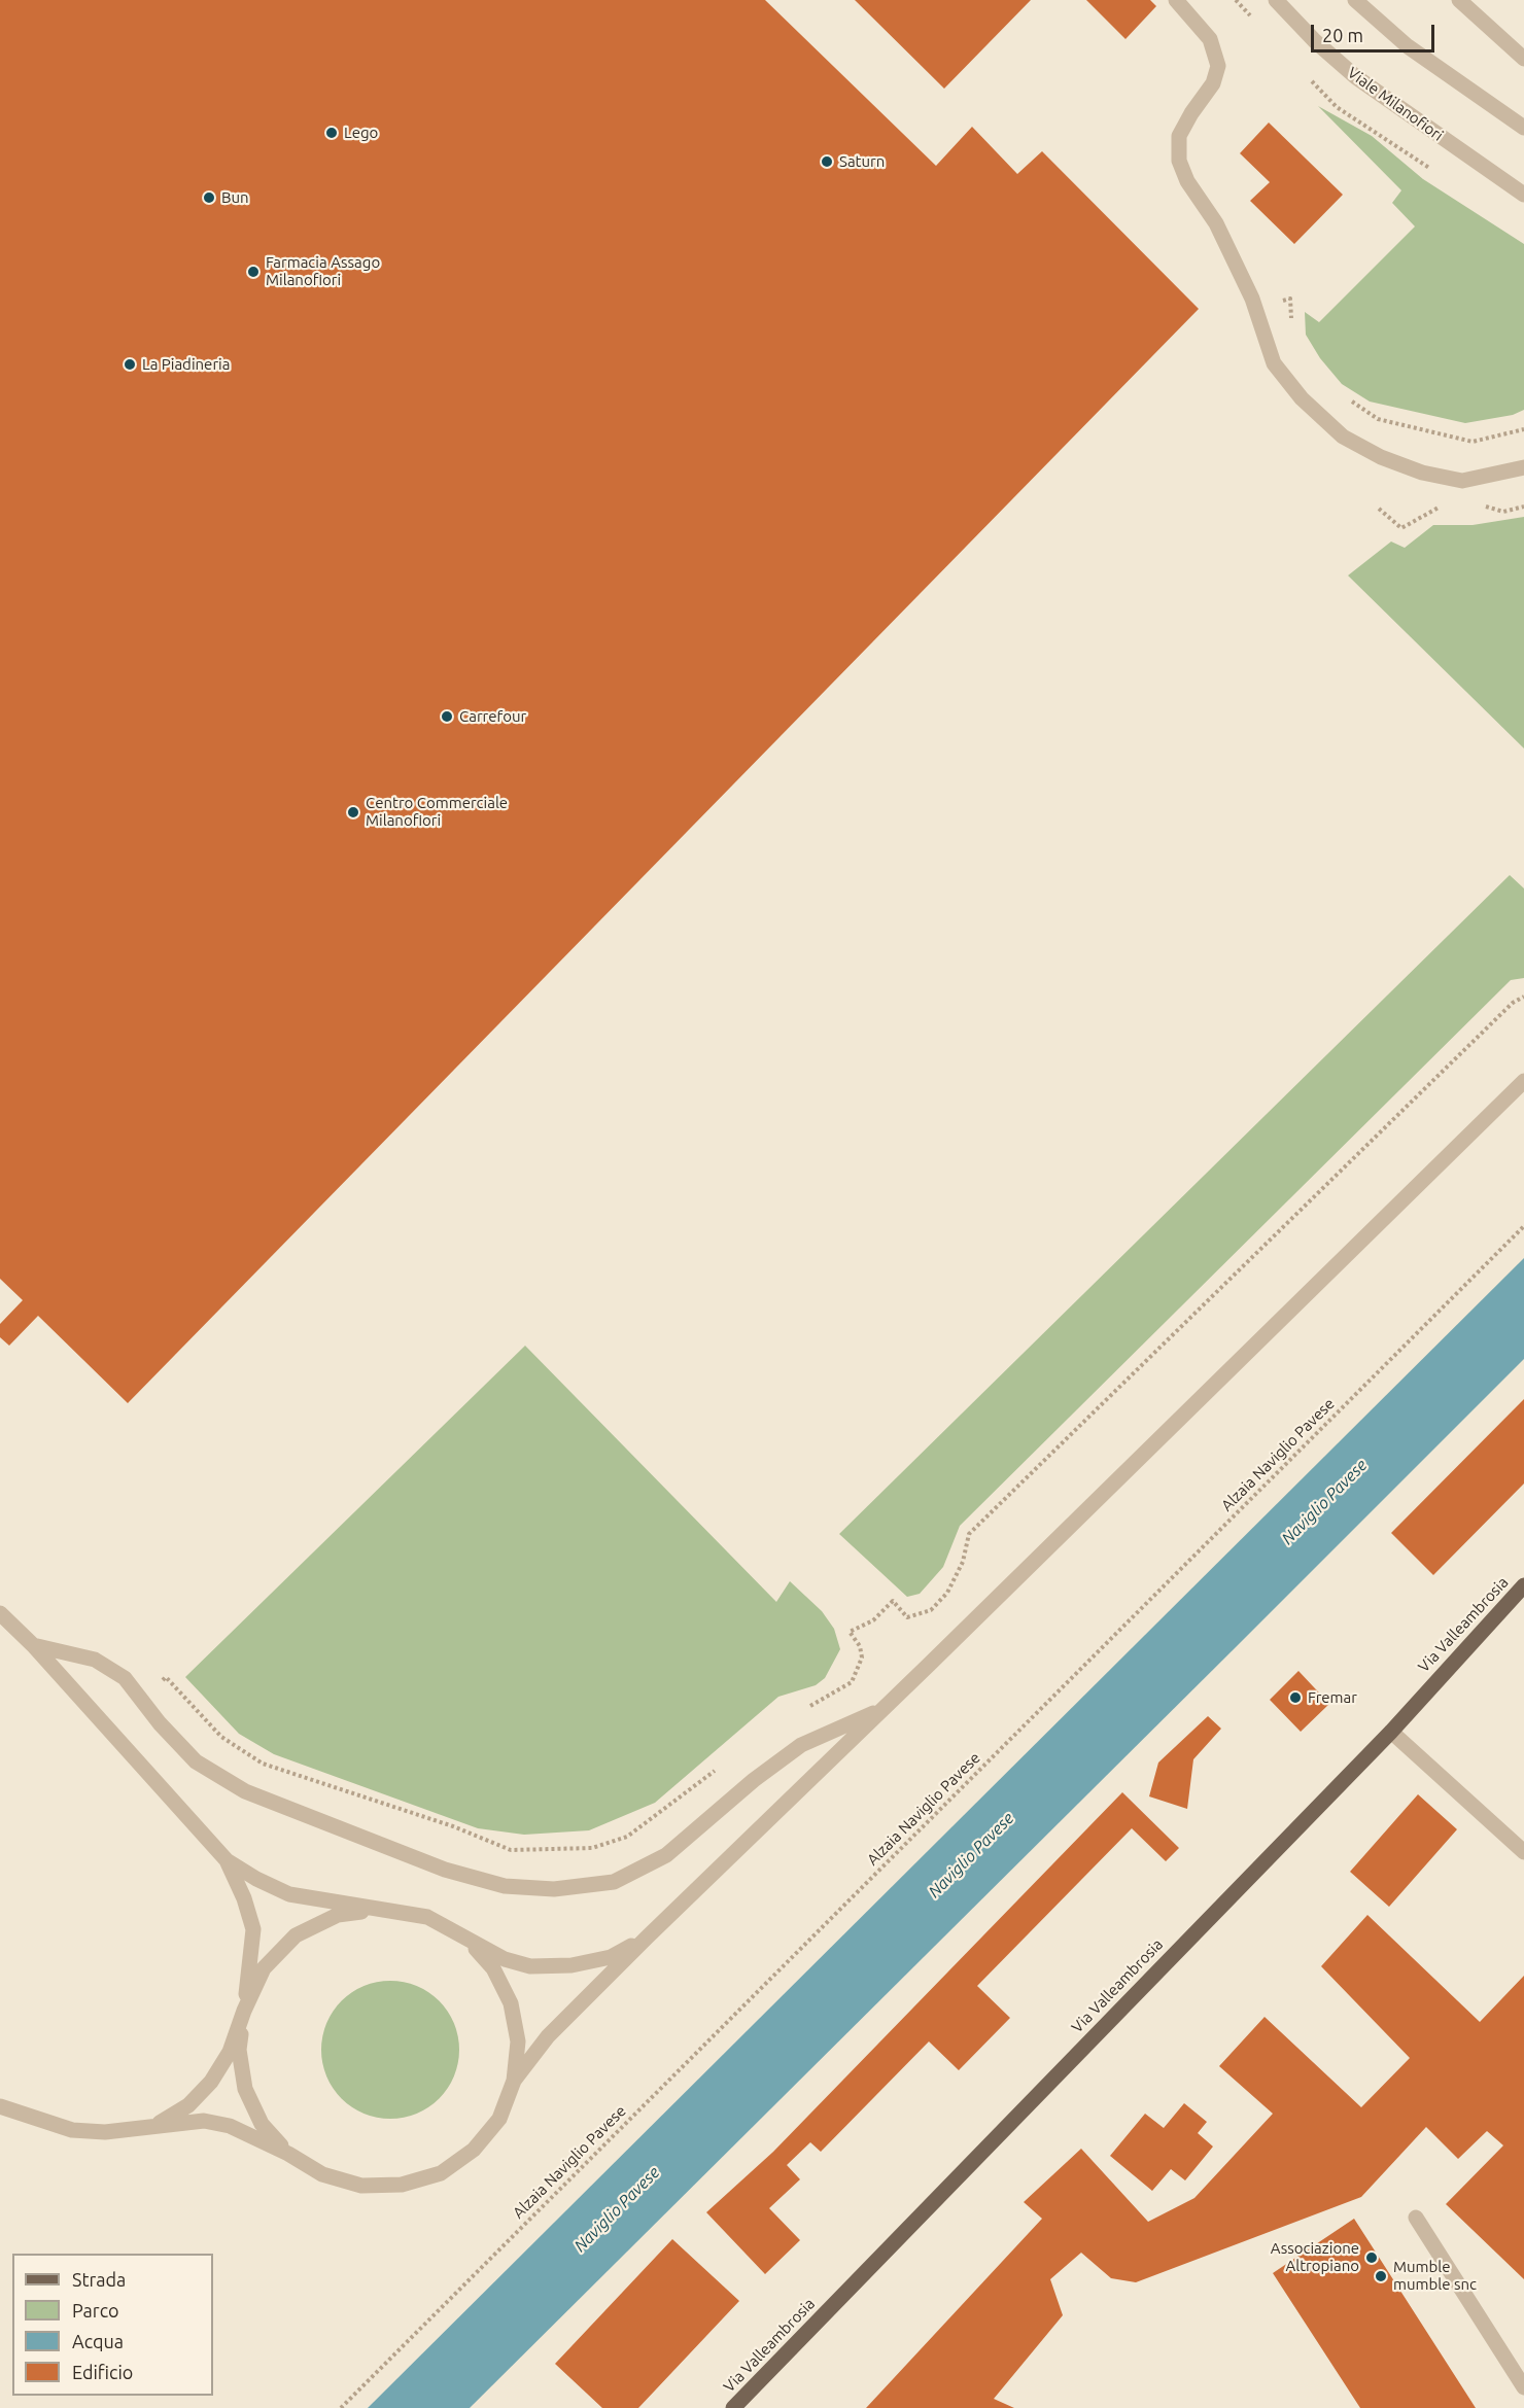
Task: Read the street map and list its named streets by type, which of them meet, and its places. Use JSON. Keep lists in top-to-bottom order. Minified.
{"streets":{"main road":["Via Valleambrosia"],"street":["Viale Milanofiori"],"path":["Alzaia Naviglio Pavese"]},"water":["Naviglio Pavese"],"places":["Lego","Saturn","Bun","Farmacia Assago Milanofiori","La Piadineria","Carrefour","Centro Commerciale Milanofiori","Fremar","Associazione Altropiano","Mumble mumble snc"],"legend":["Strada","Parco","Acqua","Edificio"],"scale_bar":"20 m"}
